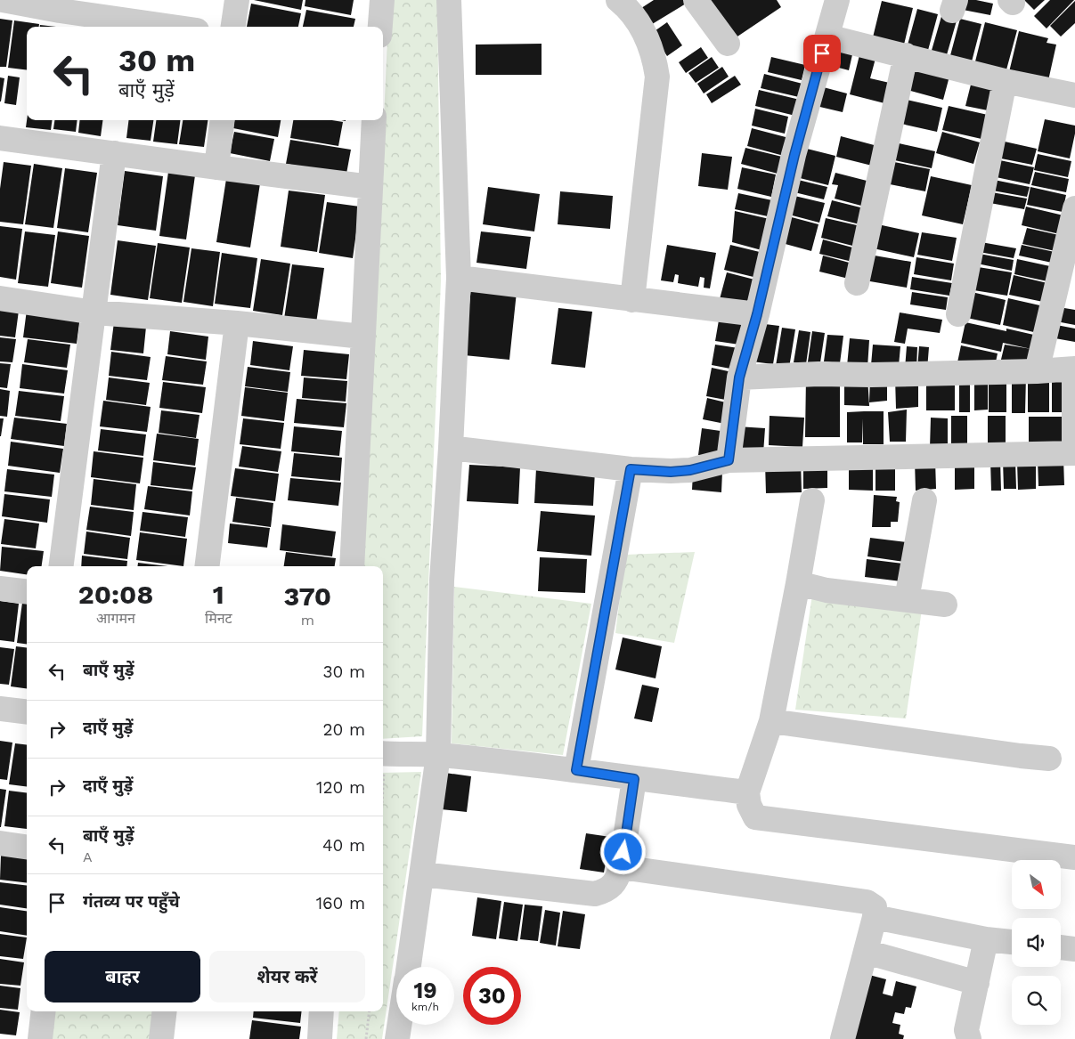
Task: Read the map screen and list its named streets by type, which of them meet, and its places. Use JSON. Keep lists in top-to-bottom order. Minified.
{"north":"bottom right","page":{"turn":["30 m","बाएँ मुड़ें"],"eta":["20:08","आगमन","1","मिनट","370","m"],"list":[{"name":"बाएँ मुड़ें","value":"30 m"},{"name":"दाएँ मुड़ें","value":"20 m"},{"name":"दाएँ मुड़ें","value":"120 m"},{"name":"बाएँ मुड़ें","note":"A","value":"40 m"},{"name":"गंतव्य पर पहुँचे","value":"160 m"}],"buttons":["बाहर","शेयर करें"],"speed":"19 km/h","limit":"30"}}
